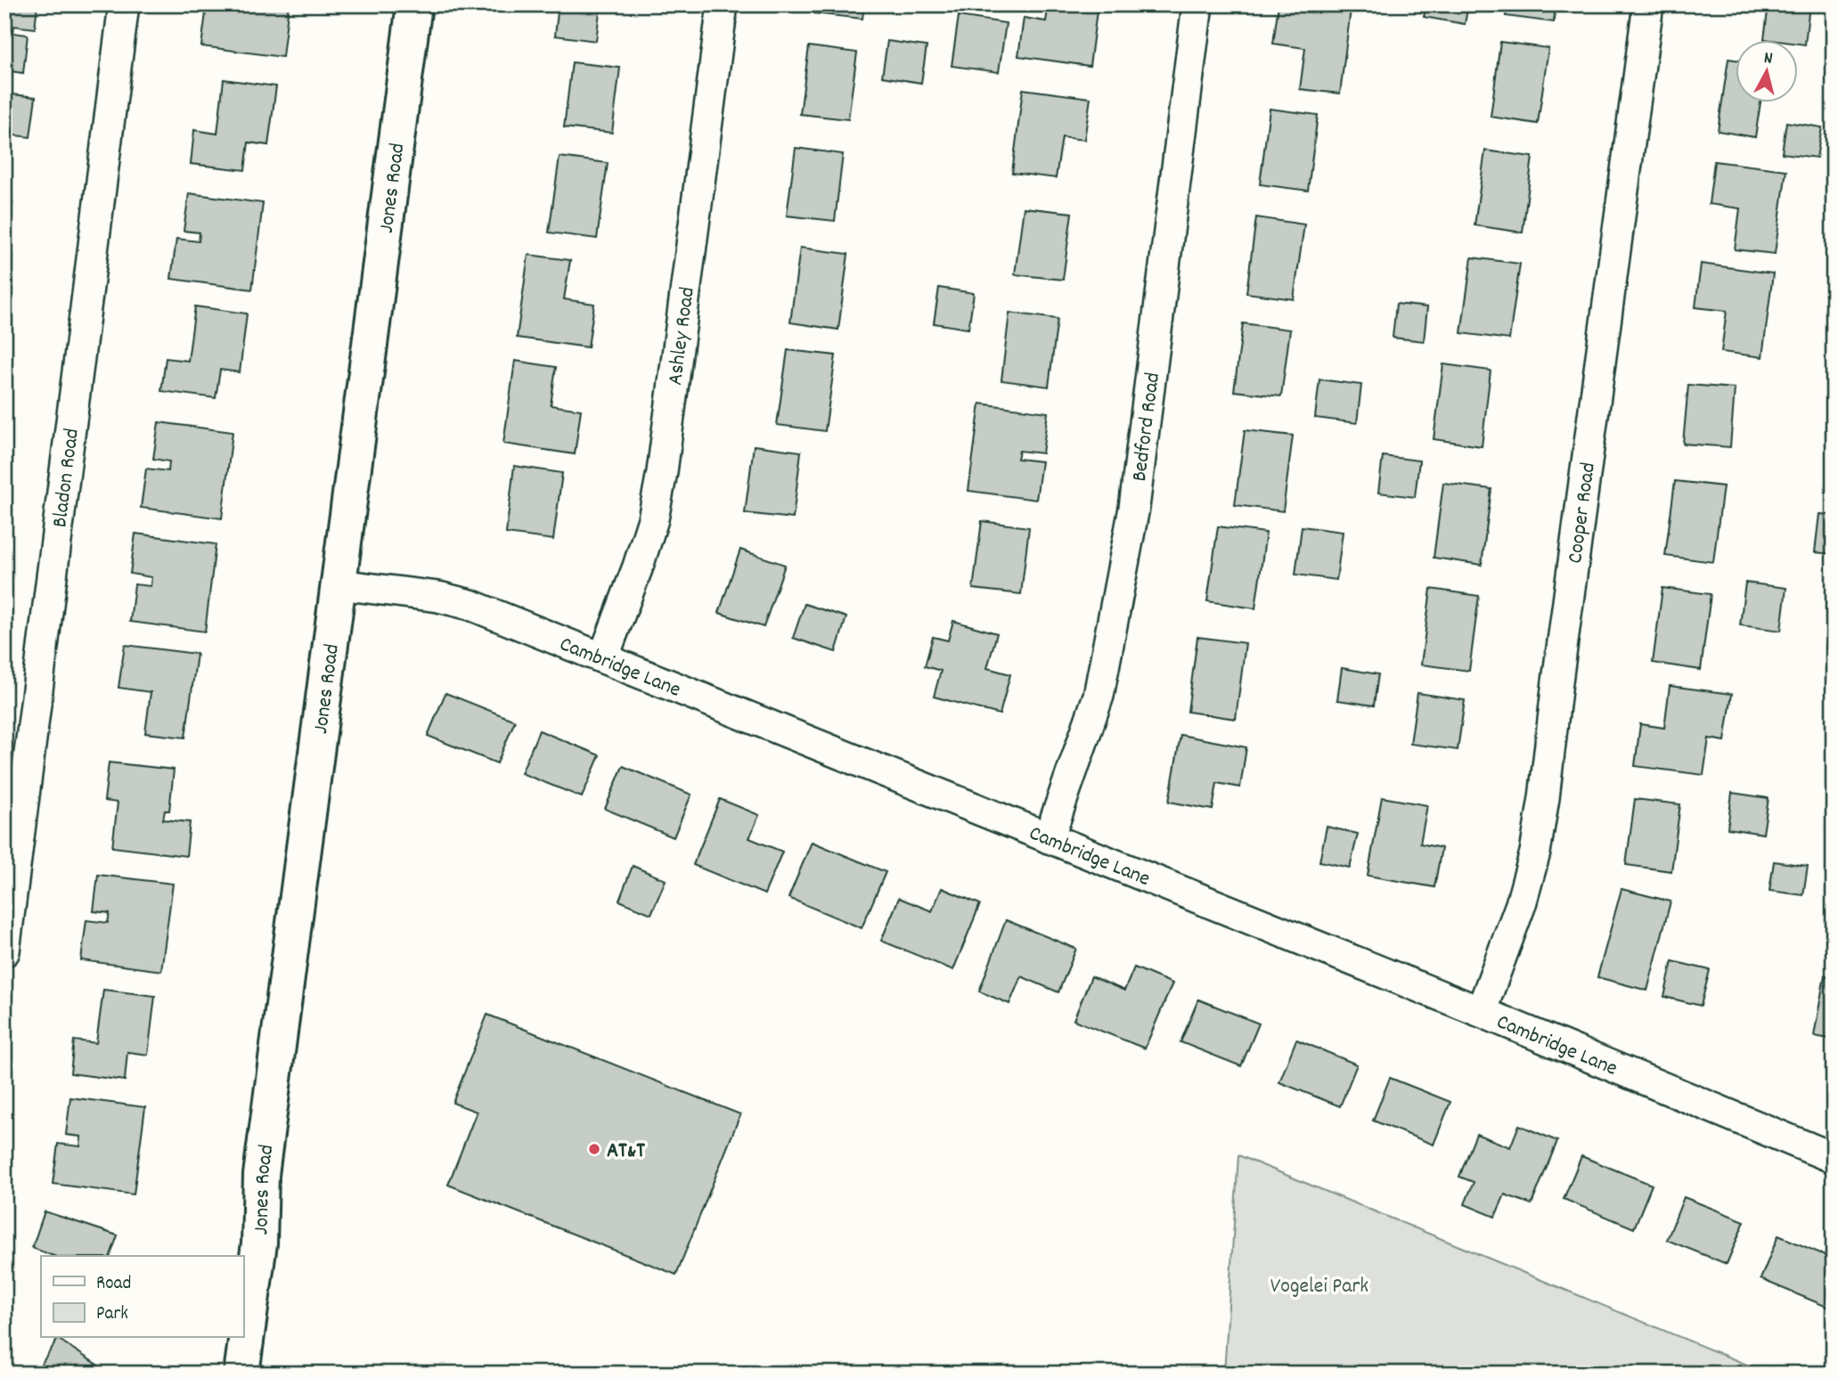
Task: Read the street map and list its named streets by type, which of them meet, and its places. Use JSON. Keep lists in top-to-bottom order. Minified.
{"streets":{"street":["Jones Road","Ashley Road","Bedford Road","Bladon Road","Cooper Road","Cambridge Lane"]},"crossings":[["Jones Road","Cambridge Lane"],["Ashley Road","Cambridge Lane"],["Bedford Road","Cambridge Lane"],["Cooper Road","Cambridge Lane"]],"parks":["Vogelei Park"],"places":["AT&T"],"legend":["Road","Park"],"north":"top"}
